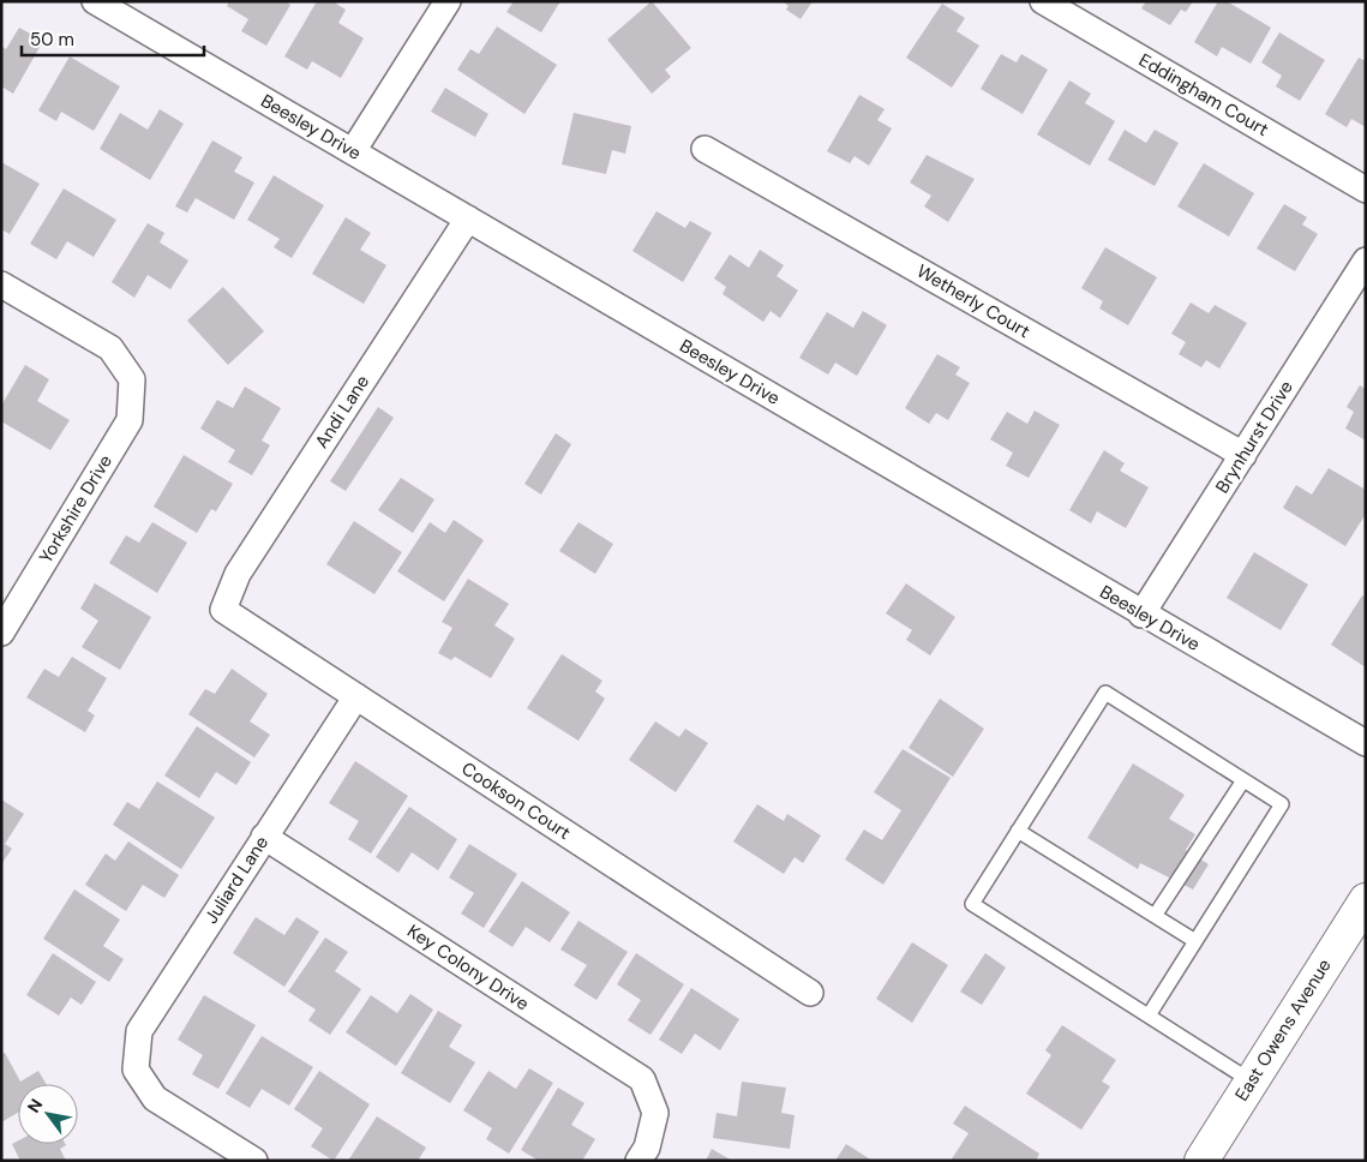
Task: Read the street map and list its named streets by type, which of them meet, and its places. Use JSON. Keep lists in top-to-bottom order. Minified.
{"streets":{"main road":["East Owens Avenue"],"street":["Eddingham Court","Beesley Drive","Wetherly Court","Andi Lane","Brynhurst Drive","Yorkshire Drive","Cookson Court","Juliard Lane","Key Colony Drive"]},"crossings":[["Beesley Drive","Andi Lane"],["Beesley Drive","Brynhurst Drive"],["Wetherly Court","Brynhurst Drive"],["Andi Lane","Cookson Court"],["Cookson Court","Juliard Lane"],["Juliard Lane","Key Colony Drive"]],"scale_bar":"50 m","north":"top left"}
